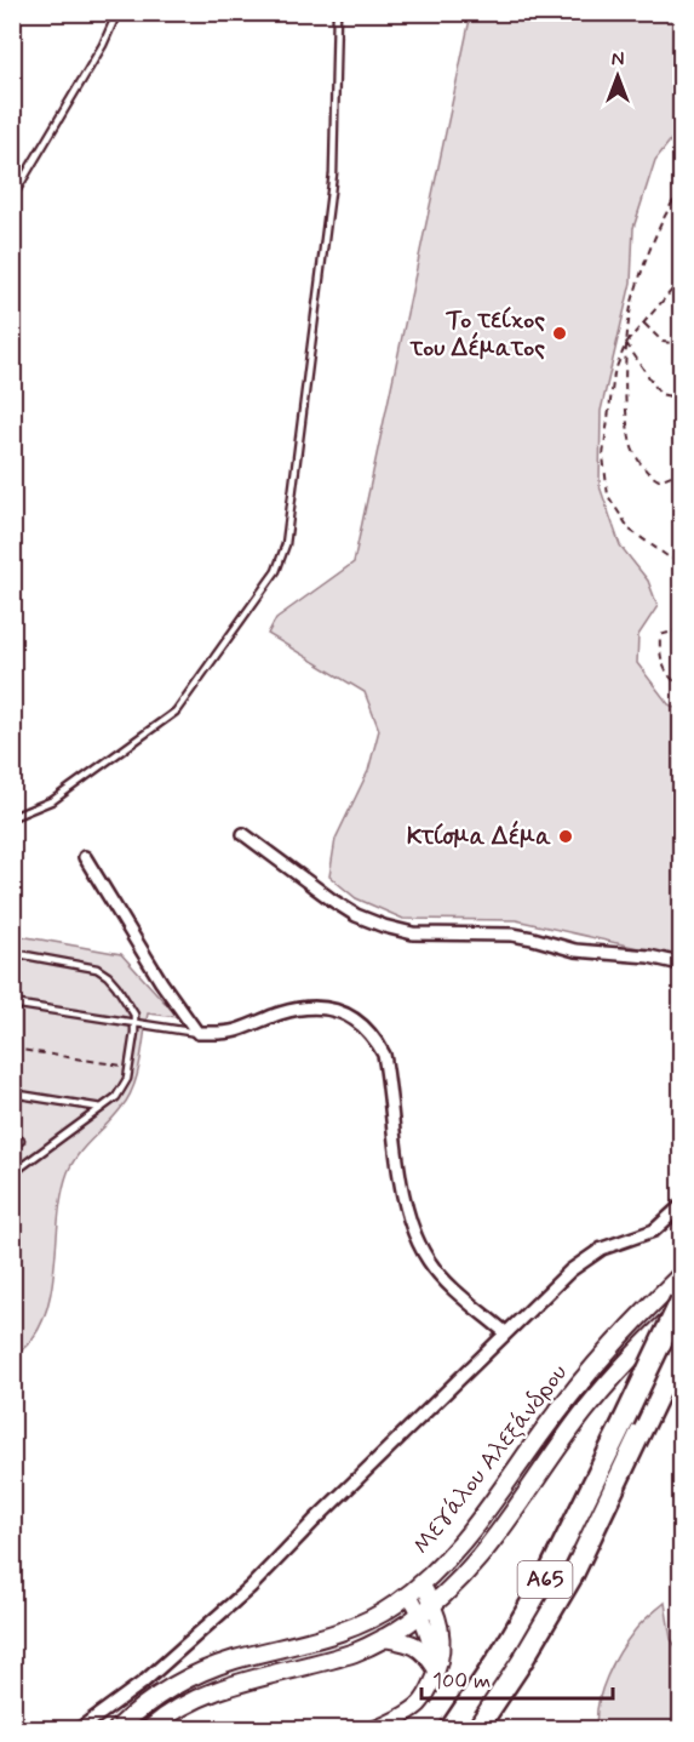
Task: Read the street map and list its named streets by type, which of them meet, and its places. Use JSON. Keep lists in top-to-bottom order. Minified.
{"streets":{"highway":["Α65"],"main road":["Μεγάλου Αλεξάνδρου"]},"places":["Το τείχος του Δέματος","Κτίσμα Δέμα"],"scale_bar":"100 m","north":"top"}
